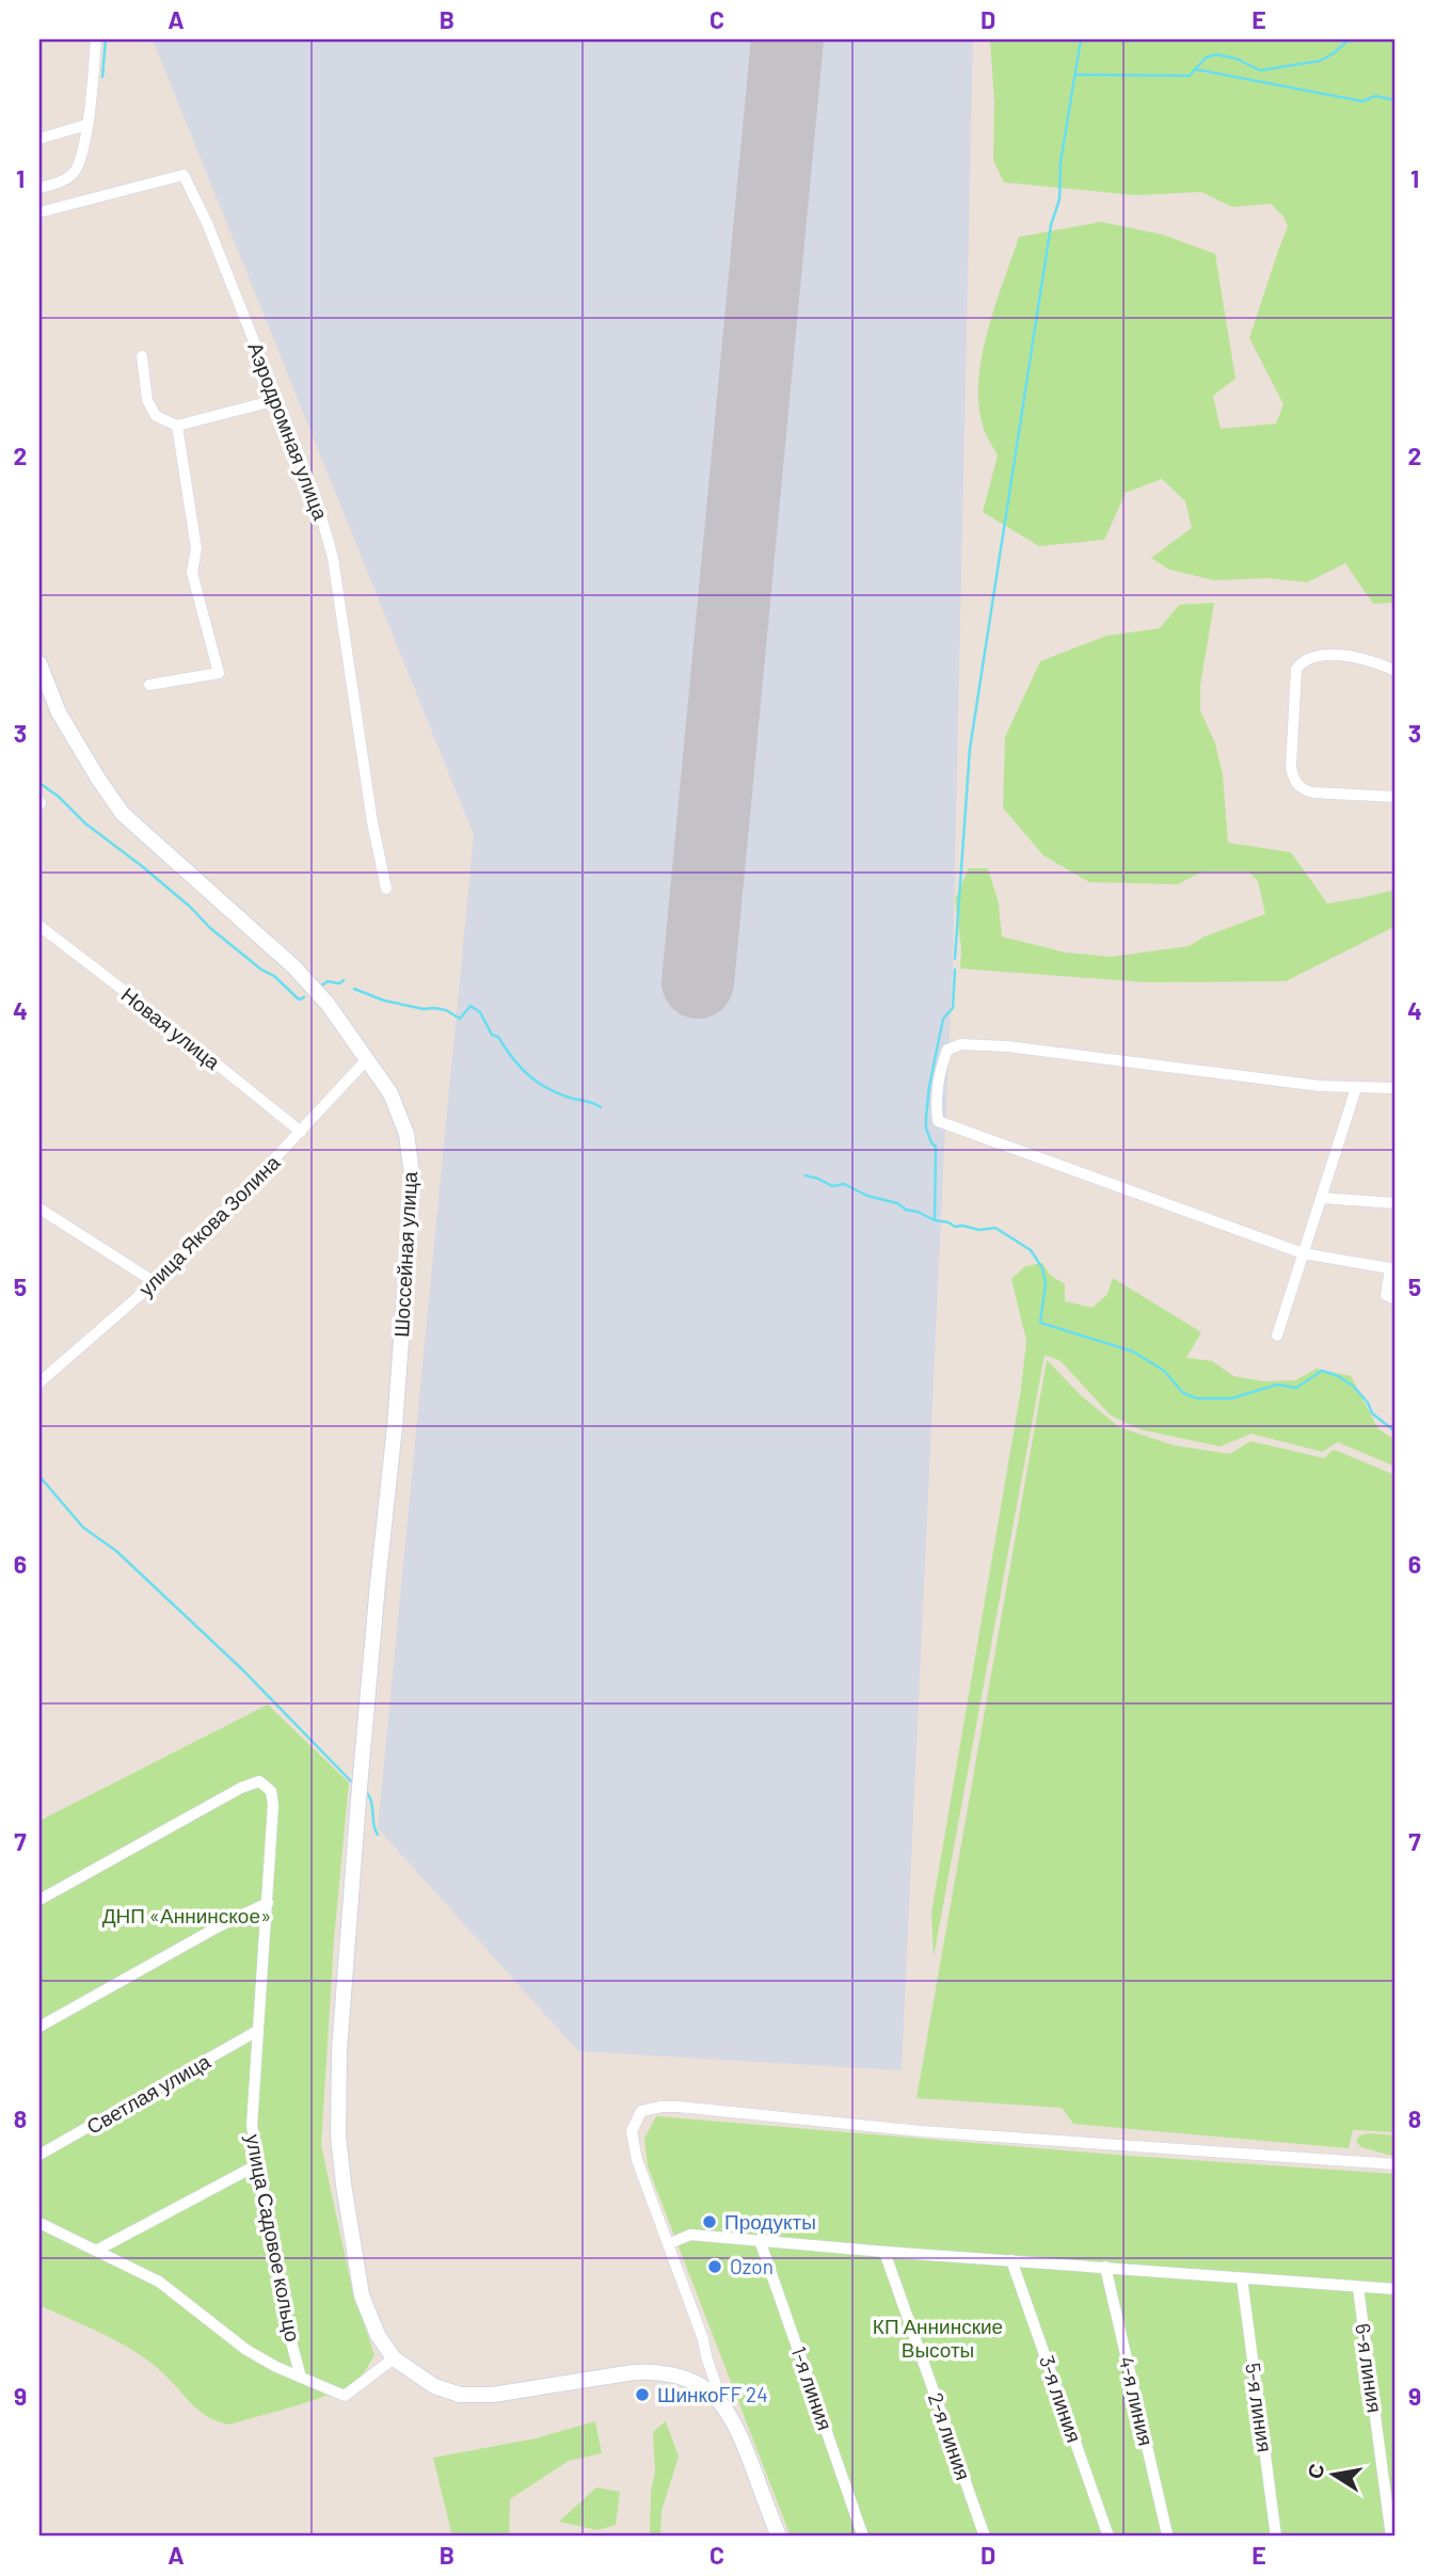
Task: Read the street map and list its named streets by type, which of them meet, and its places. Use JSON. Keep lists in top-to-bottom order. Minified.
{"streets":{"main road":["Шоссейная улица"],"street":["Аэродромная улица","Новая улица","улица Якова Золина","Светлая улица","улица Садовое кольцо","6-я линия","1-я линия","3-я линия","4-я линия","5-я линия","2-я линия"]},"crossings":[["Новая улица","улица Якова Золина"],["улица Якова Золина","Шоссейная улица"],["Светлая улица","улица Садовое кольцо"]],"parks":["ДНП «Аннинское»","КП Аннинские Высоты"],"places":["Продукты","Ozon","ШинкоFF 24"],"north":"left","grid":{"columns":["A","B","C","D","E"],"rows":["1","2","3","4","5","6","7","8","9"]}}
